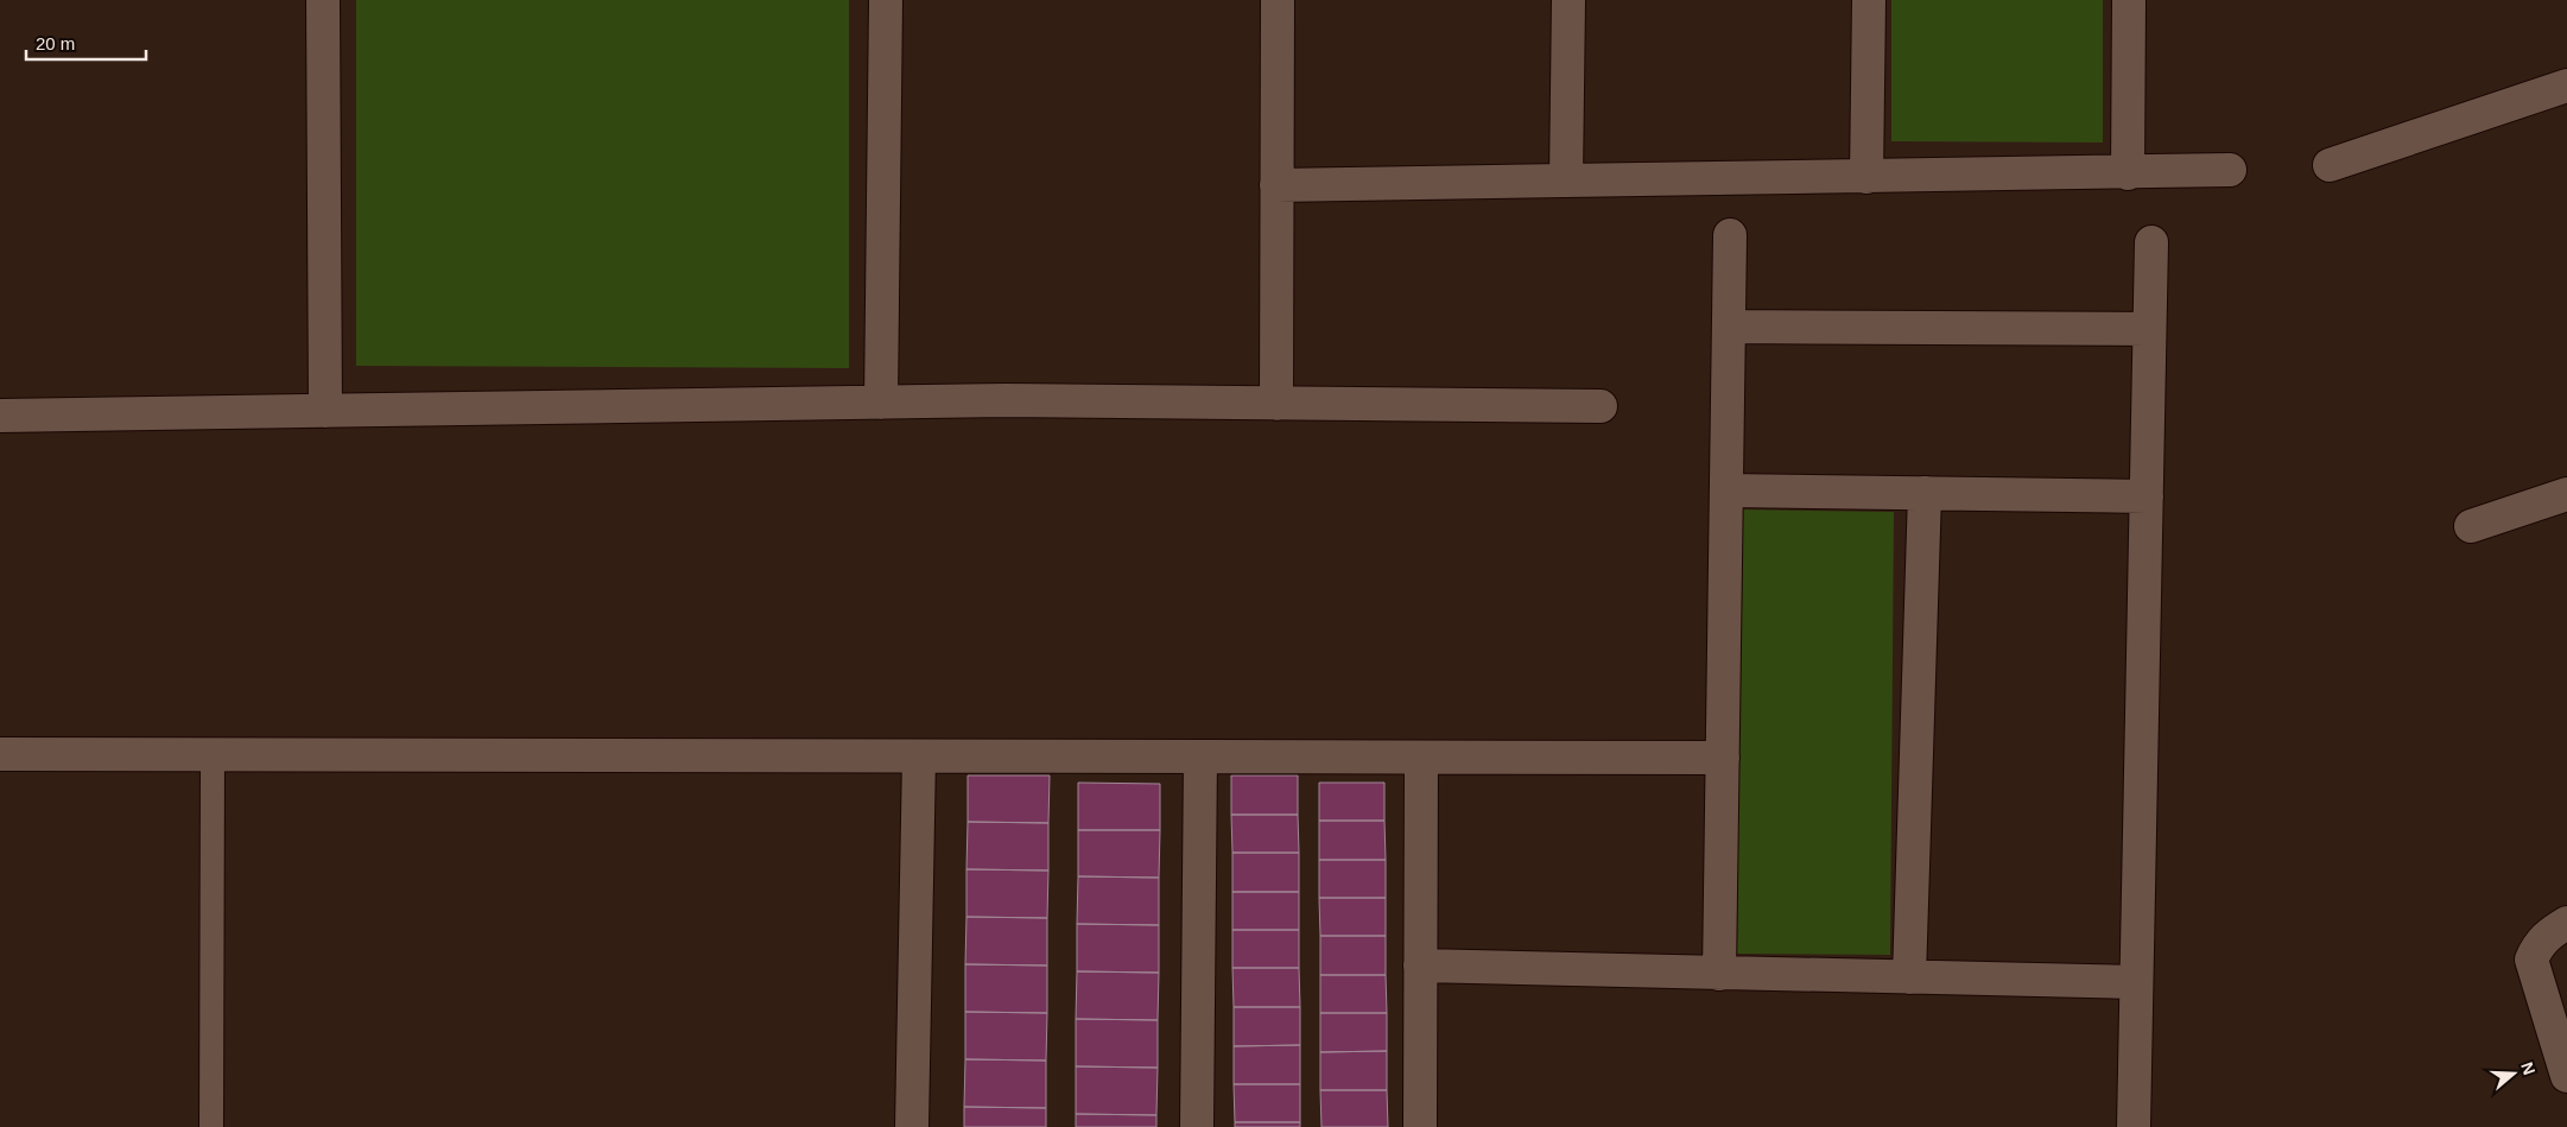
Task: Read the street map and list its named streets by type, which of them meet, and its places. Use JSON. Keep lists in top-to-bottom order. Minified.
{"scale_bar":"20 m","north":"right"}
